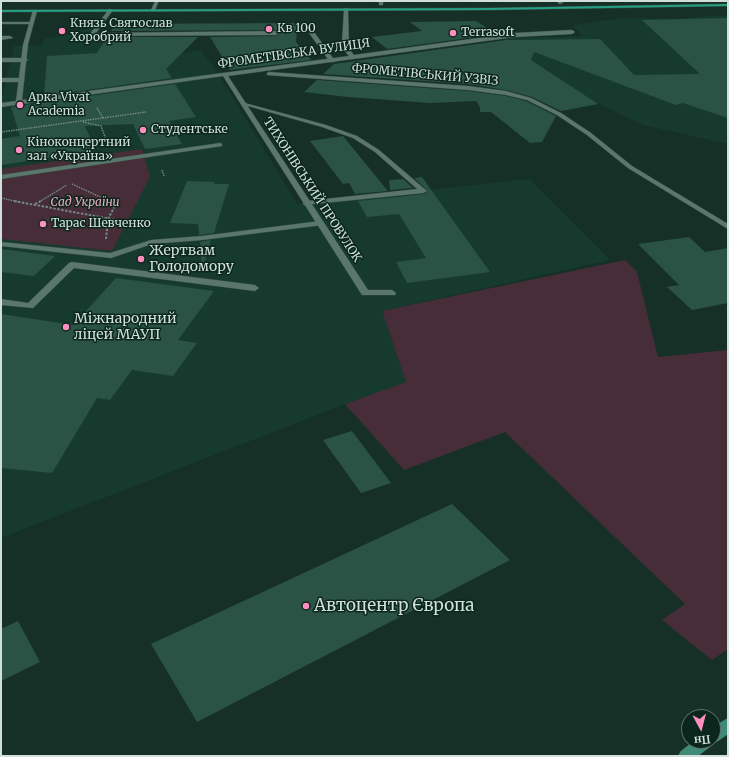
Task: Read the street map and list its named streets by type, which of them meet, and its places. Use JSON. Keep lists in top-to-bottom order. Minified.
{"streets":{"street":["ФРОМЕТІВСЬКА ВУЛИЦЯ","ФРОМЕТІВСЬКИЙ УЗВІЗ","ТИХОНІВСЬКИЙ ПРОВУЛОК"]},"crossings":[["ФРОМЕТІВСЬКА ВУЛИЦЯ","ФРОМЕТІВСЬКИЙ УЗВІЗ"],["ФРОМЕТІВСЬКА ВУЛИЦЯ","ТИХОНІВСЬКИЙ ПРОВУЛОК"]],"parks":["Сад України"],"places":["Кв 100","Князь Святослав Хоробрий","Terrasoft","Арка Vivat Academia","Студентське","Кіноконцертний зал «Україна»","Тарас Шевченко","Жертвам Голодомору","Міжнародний ліцей МАУП","Автоцентр Європа"],"north":"bottom"}
